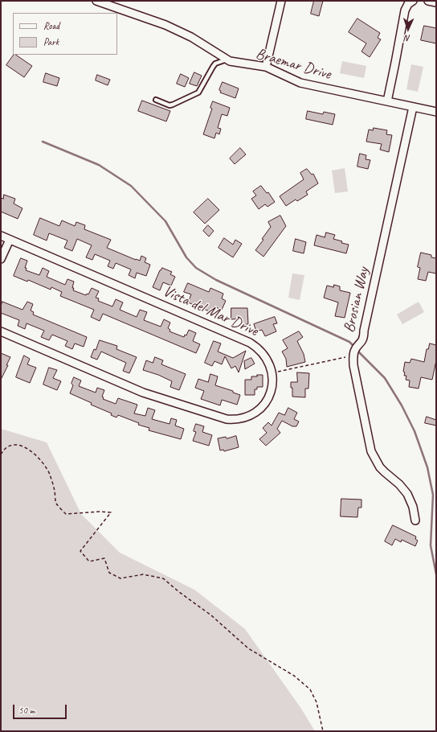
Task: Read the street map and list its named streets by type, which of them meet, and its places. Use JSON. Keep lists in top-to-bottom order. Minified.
{"streets":{"street":["Braemar Drive","Brosian Way","Vista del Mar Drive"]},"crossings":[["Braemar Drive","Brosian Way"]],"legend":["Road","Park"],"scale_bar":"50 m","north":"bottom"}
